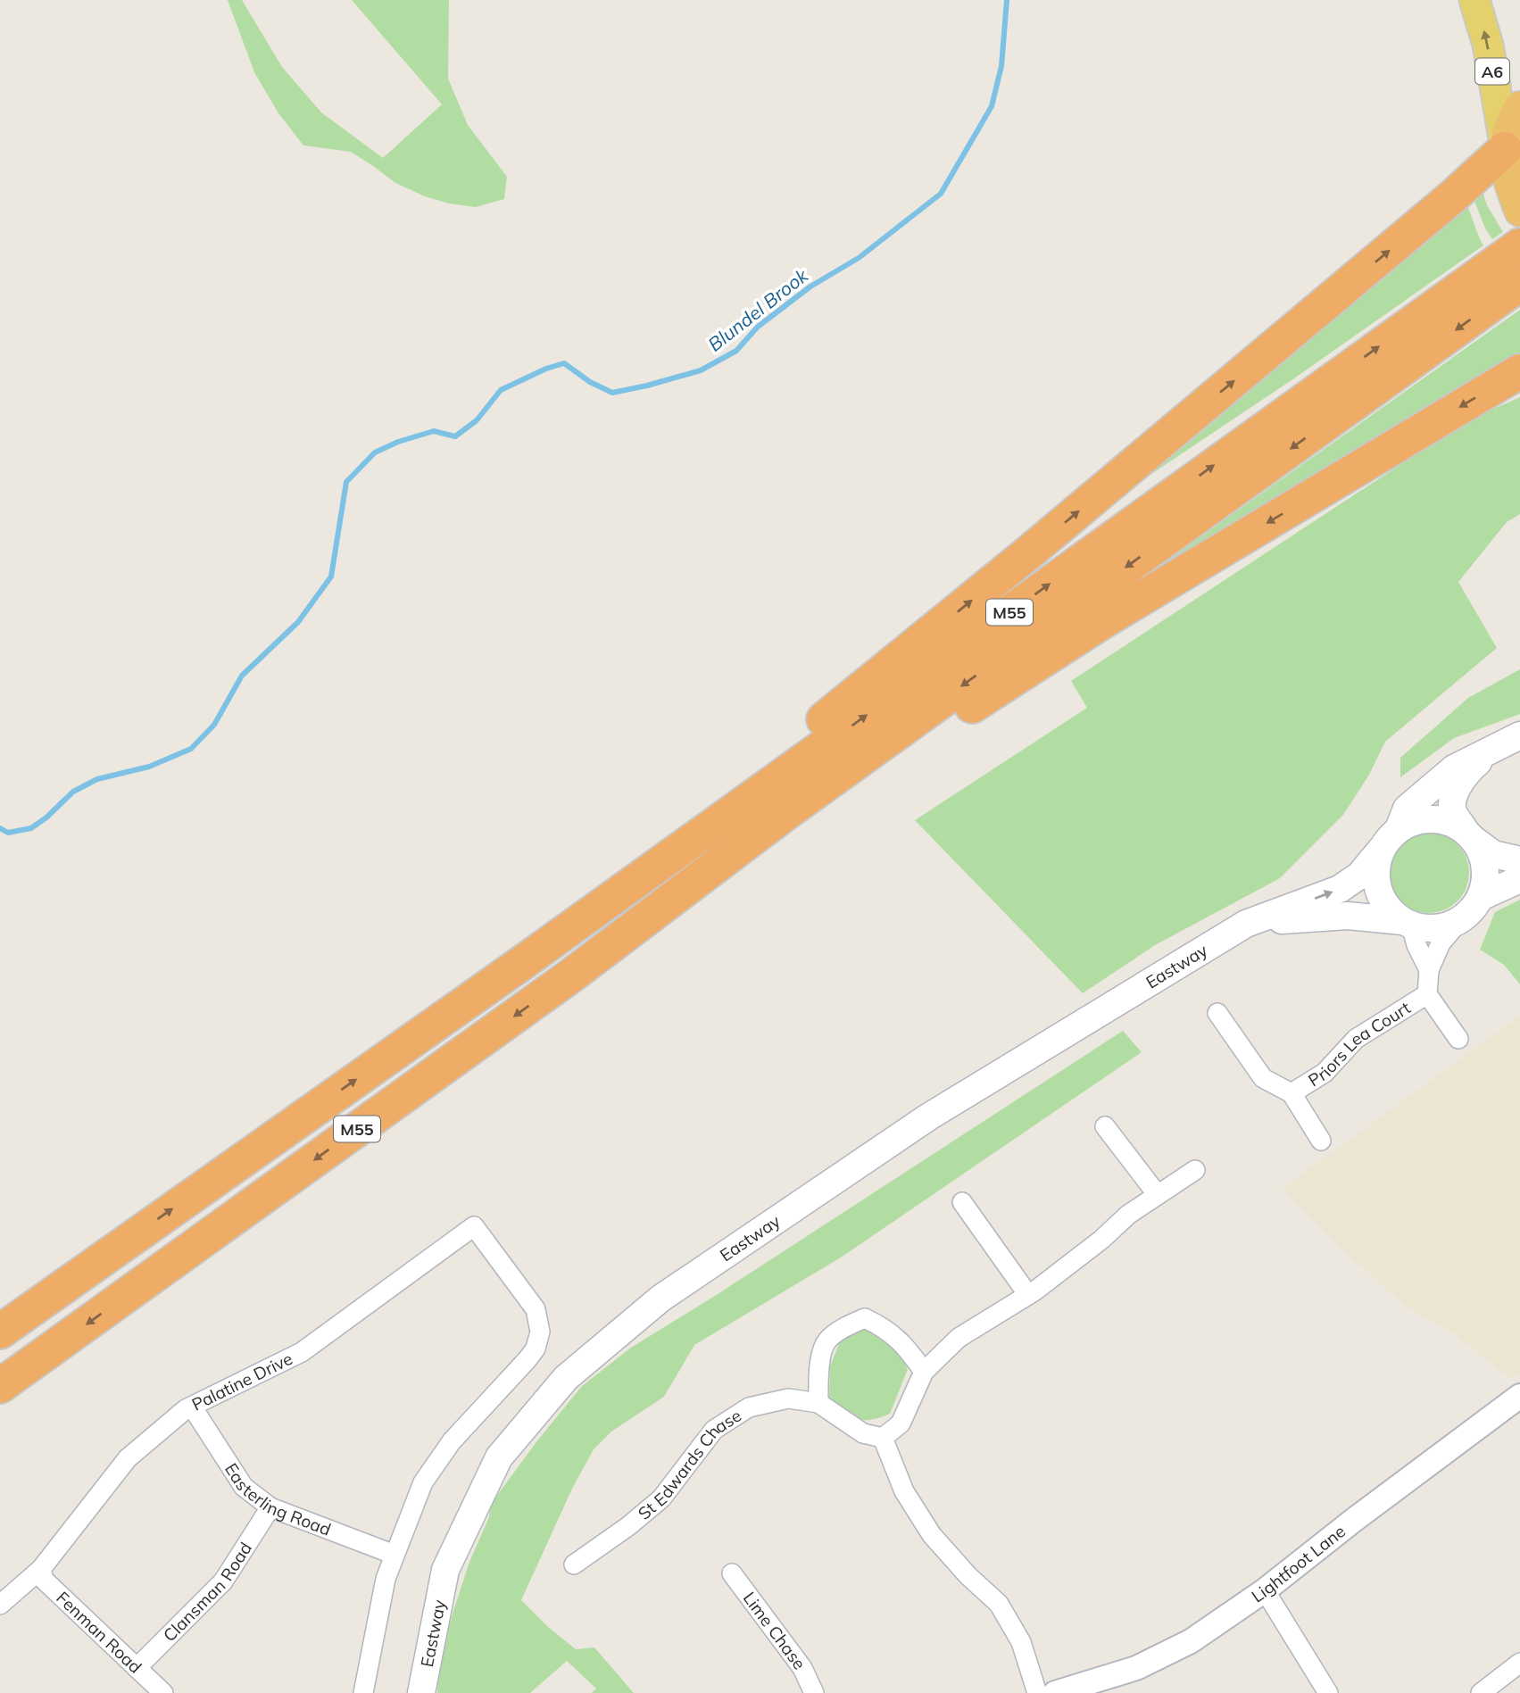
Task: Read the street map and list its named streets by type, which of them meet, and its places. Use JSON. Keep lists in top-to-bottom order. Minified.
{"streets":{"highway":["A6","M55"],"main road":["Eastway"],"street":["Priors Lea Court","Palatine Drive","St Edwards Chase","Easterling Road","Lightfoot Lane","Clansman Road","Fenman Road","Lime Chase"]},"crossings":[["A6","M55"],["Eastway","Priors Lea Court"],["Palatine Drive","Easterling Road"],["Palatine Drive","Fenman Road"],["Easterling Road","Clansman Road"],["Clansman Road","Fenman Road"]],"water":["Blundel Brook"]}
